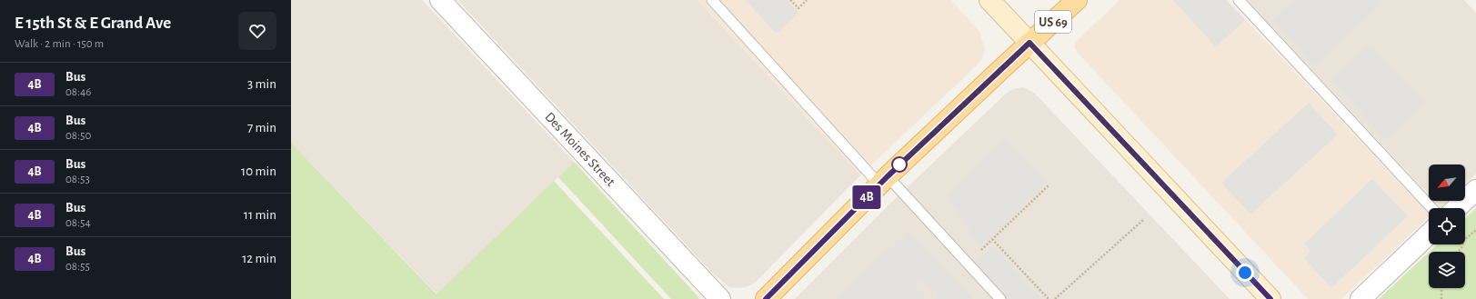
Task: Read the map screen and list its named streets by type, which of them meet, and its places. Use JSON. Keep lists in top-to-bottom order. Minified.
{"streets":{"main road":["US 69"],"street":["Des Moines Street"]},"lines":["bus line 4B"],"north":"bottom left","page":{"heading":["E 15th St & E Grand Ave","Walk · 2 min · 150 m"],"on_map":"4B","list":[{"mark":"4B","name":"Bus","note":"08:46","value":"3 min"},{"mark":"4B","name":"Bus","note":"08:50","value":"7 min"},{"mark":"4B","name":"Bus","note":"08:53","value":"10 min"},{"mark":"4B","name":"Bus","note":"08:54","value":"11 min"},{"mark":"4B","name":"Bus","note":"08:55","value":"12 min"}]}}
